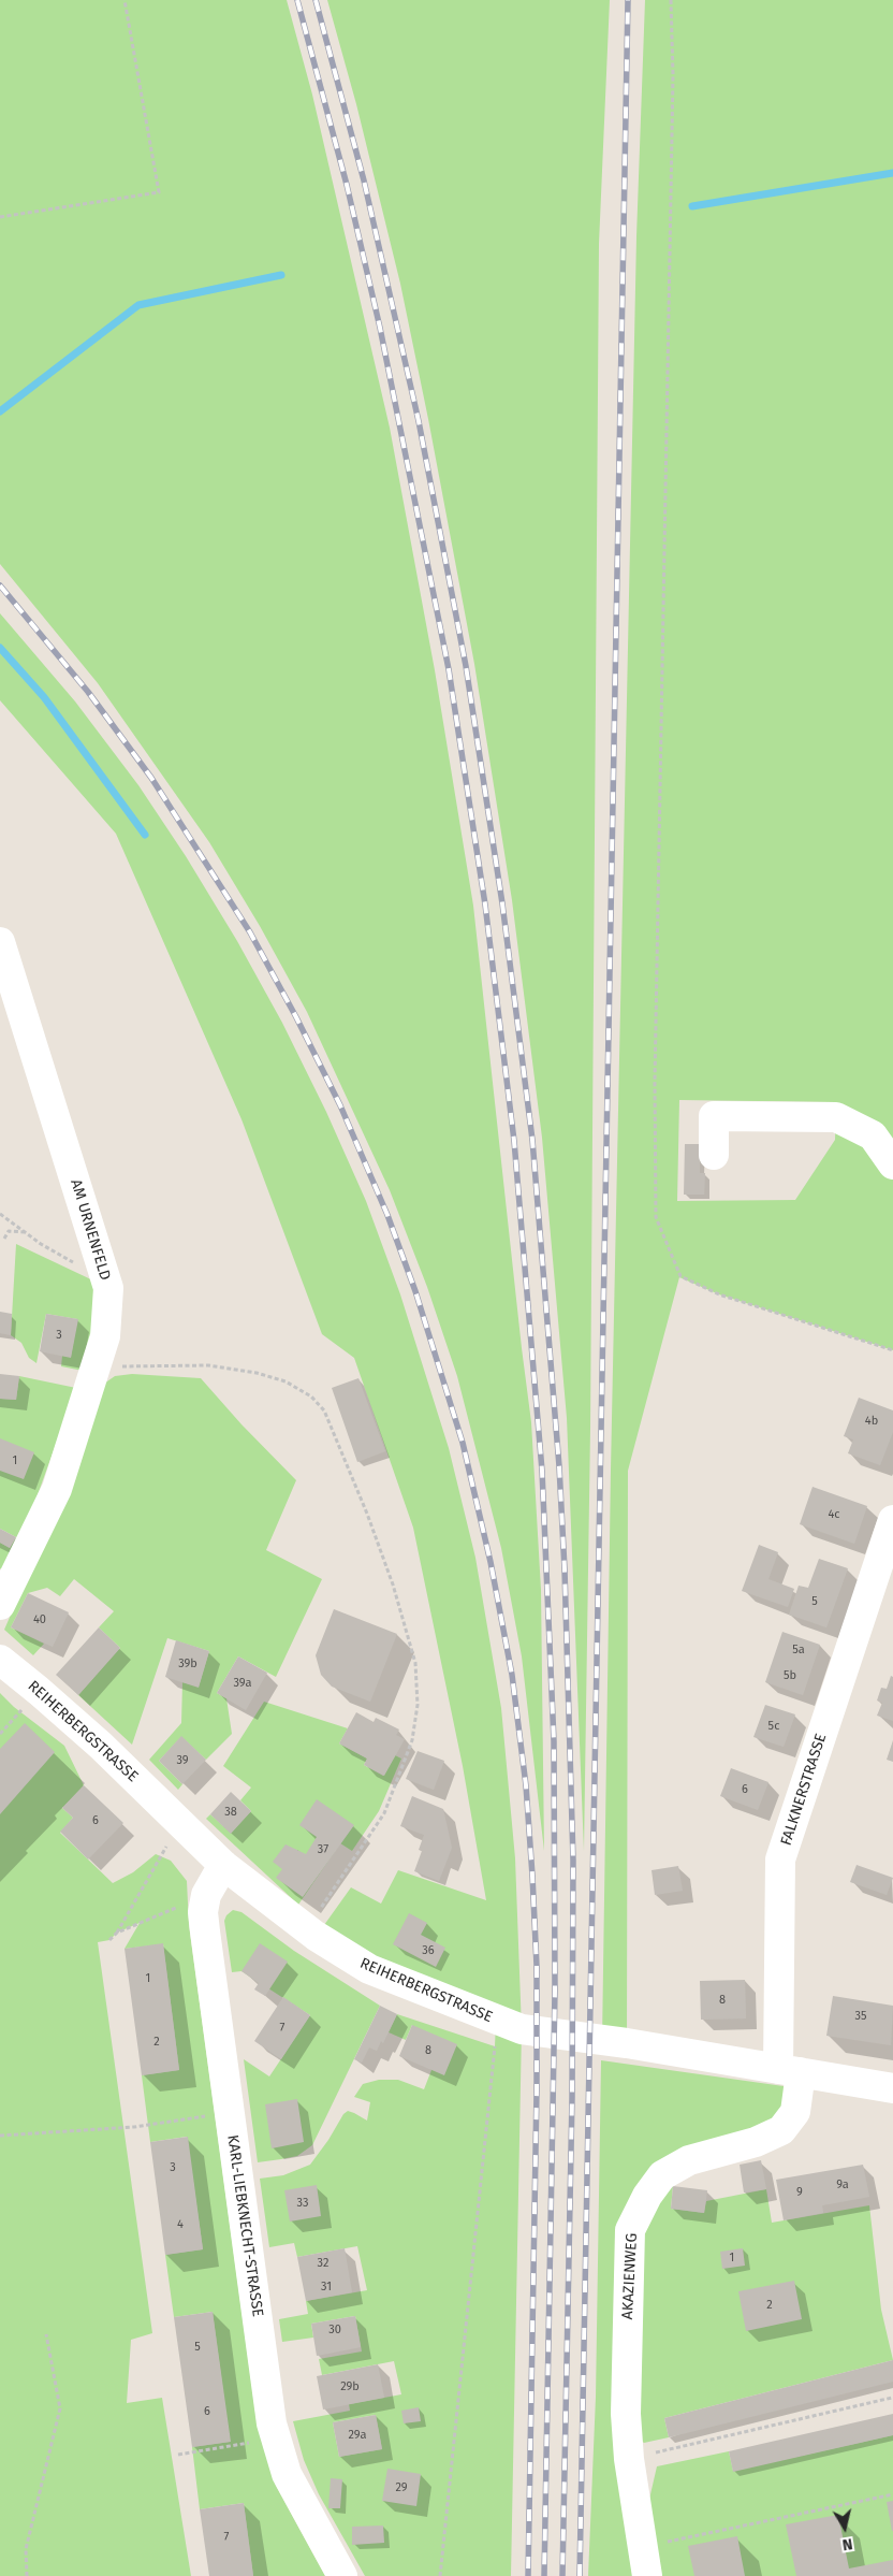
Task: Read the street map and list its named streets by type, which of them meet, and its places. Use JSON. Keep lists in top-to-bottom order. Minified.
{"streets":{"street":["AM URNENFELD","REIHERBERGSTRASSE","FALKNERSTRASSE","KARL-LIEBKNECHT-STRASSE","AKAZIENWEG"]},"crossings":[["REIHERBERGSTRASSE","FALKNERSTRASSE"],["REIHERBERGSTRASSE","KARL-LIEBKNECHT-STRASSE"],["REIHERBERGSTRASSE","AKAZIENWEG"],["FALKNERSTRASSE","AKAZIENWEG"]],"house_numbers":["3","4b","1","4c","5","40","5a","39b","5b","39a","5c","39","6","38","6","37","36","1","8","35","7","2","8","3","9a","9","33","4","1","32","31","2","30","5","29b","6","29a","29","7"],"north":"bottom"}
